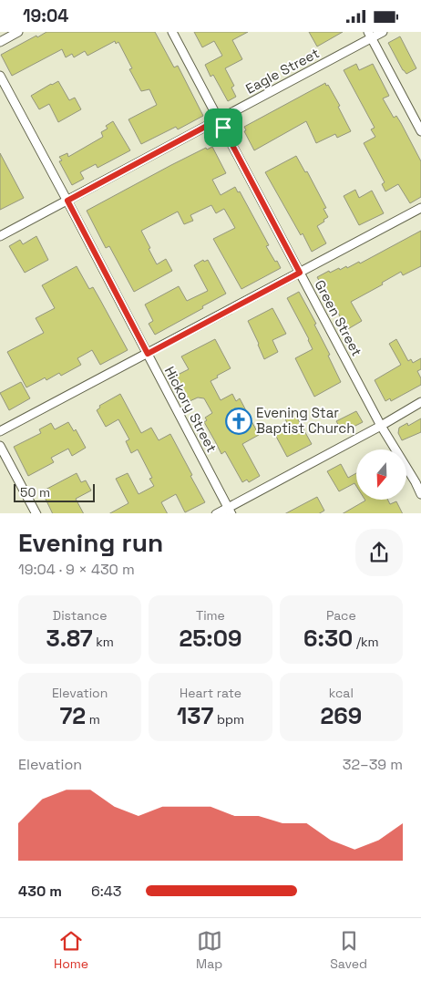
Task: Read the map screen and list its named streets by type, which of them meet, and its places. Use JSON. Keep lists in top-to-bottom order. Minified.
{"streets":{"street":["Eagle Street","Green Street","Hickory Street"]},"crossings":[["Eagle Street","Green Street"],["Eagle Street","Hickory Street"]],"places":{"church":["Evening Star Baptist Church"]},"scale_bar":"50 m","north":"bottom","page":{"status":"19:04","scale":"50 m","heading":["Evening run","19:04 · 9 × 430 m"],"stats":[["Distance","3.87 km"],["Time","25:09"],["Pace","6:30 /km"],["Elevation","72 m"],["Heart rate","137 bpm"],["kcal","269"]],"chart":["Elevation","32–39 m"],"list":[{"name":"430 m","note":"6:43"}],"tabs":["Home","Map","Saved"]}}
